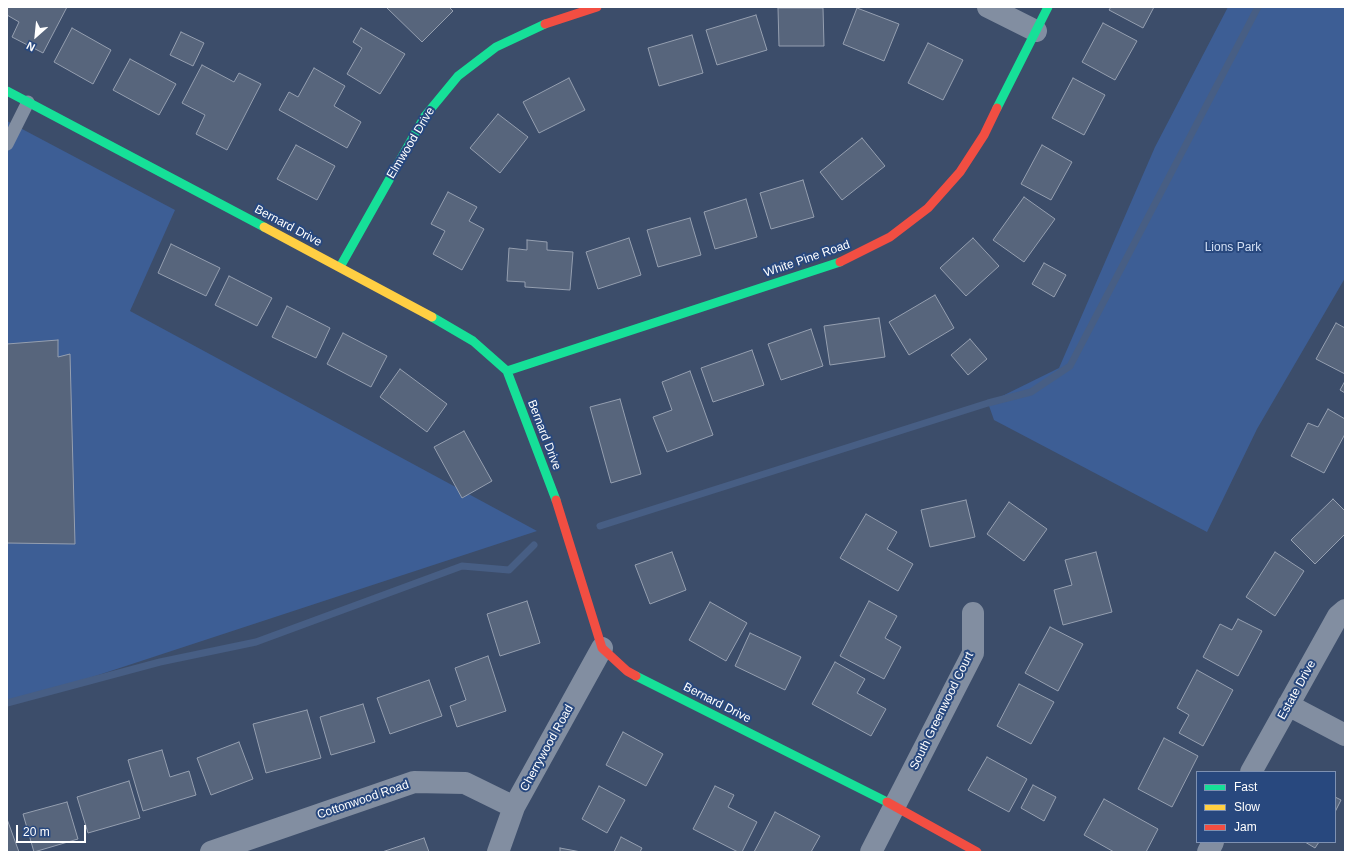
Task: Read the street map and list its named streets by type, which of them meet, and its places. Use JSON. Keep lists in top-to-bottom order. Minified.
{"streets":{"street":["Elmwood Drive","Bernard Drive","White Pine Road","Estate Drive","South Greenwood Court","Cherrywood Road","Cottonwood Road"]},"crossings":[["Elmwood Drive","Bernard Drive"],["Bernard Drive","White Pine Road"],["Bernard Drive","South Greenwood Court"],["Bernard Drive","Cherrywood Road"],["Cherrywood Road","Cottonwood Road"]],"parks":["Lions Park"],"legend":["Fast","Slow","Jam"],"scale_bar":"20 m","north":"bottom left"}
